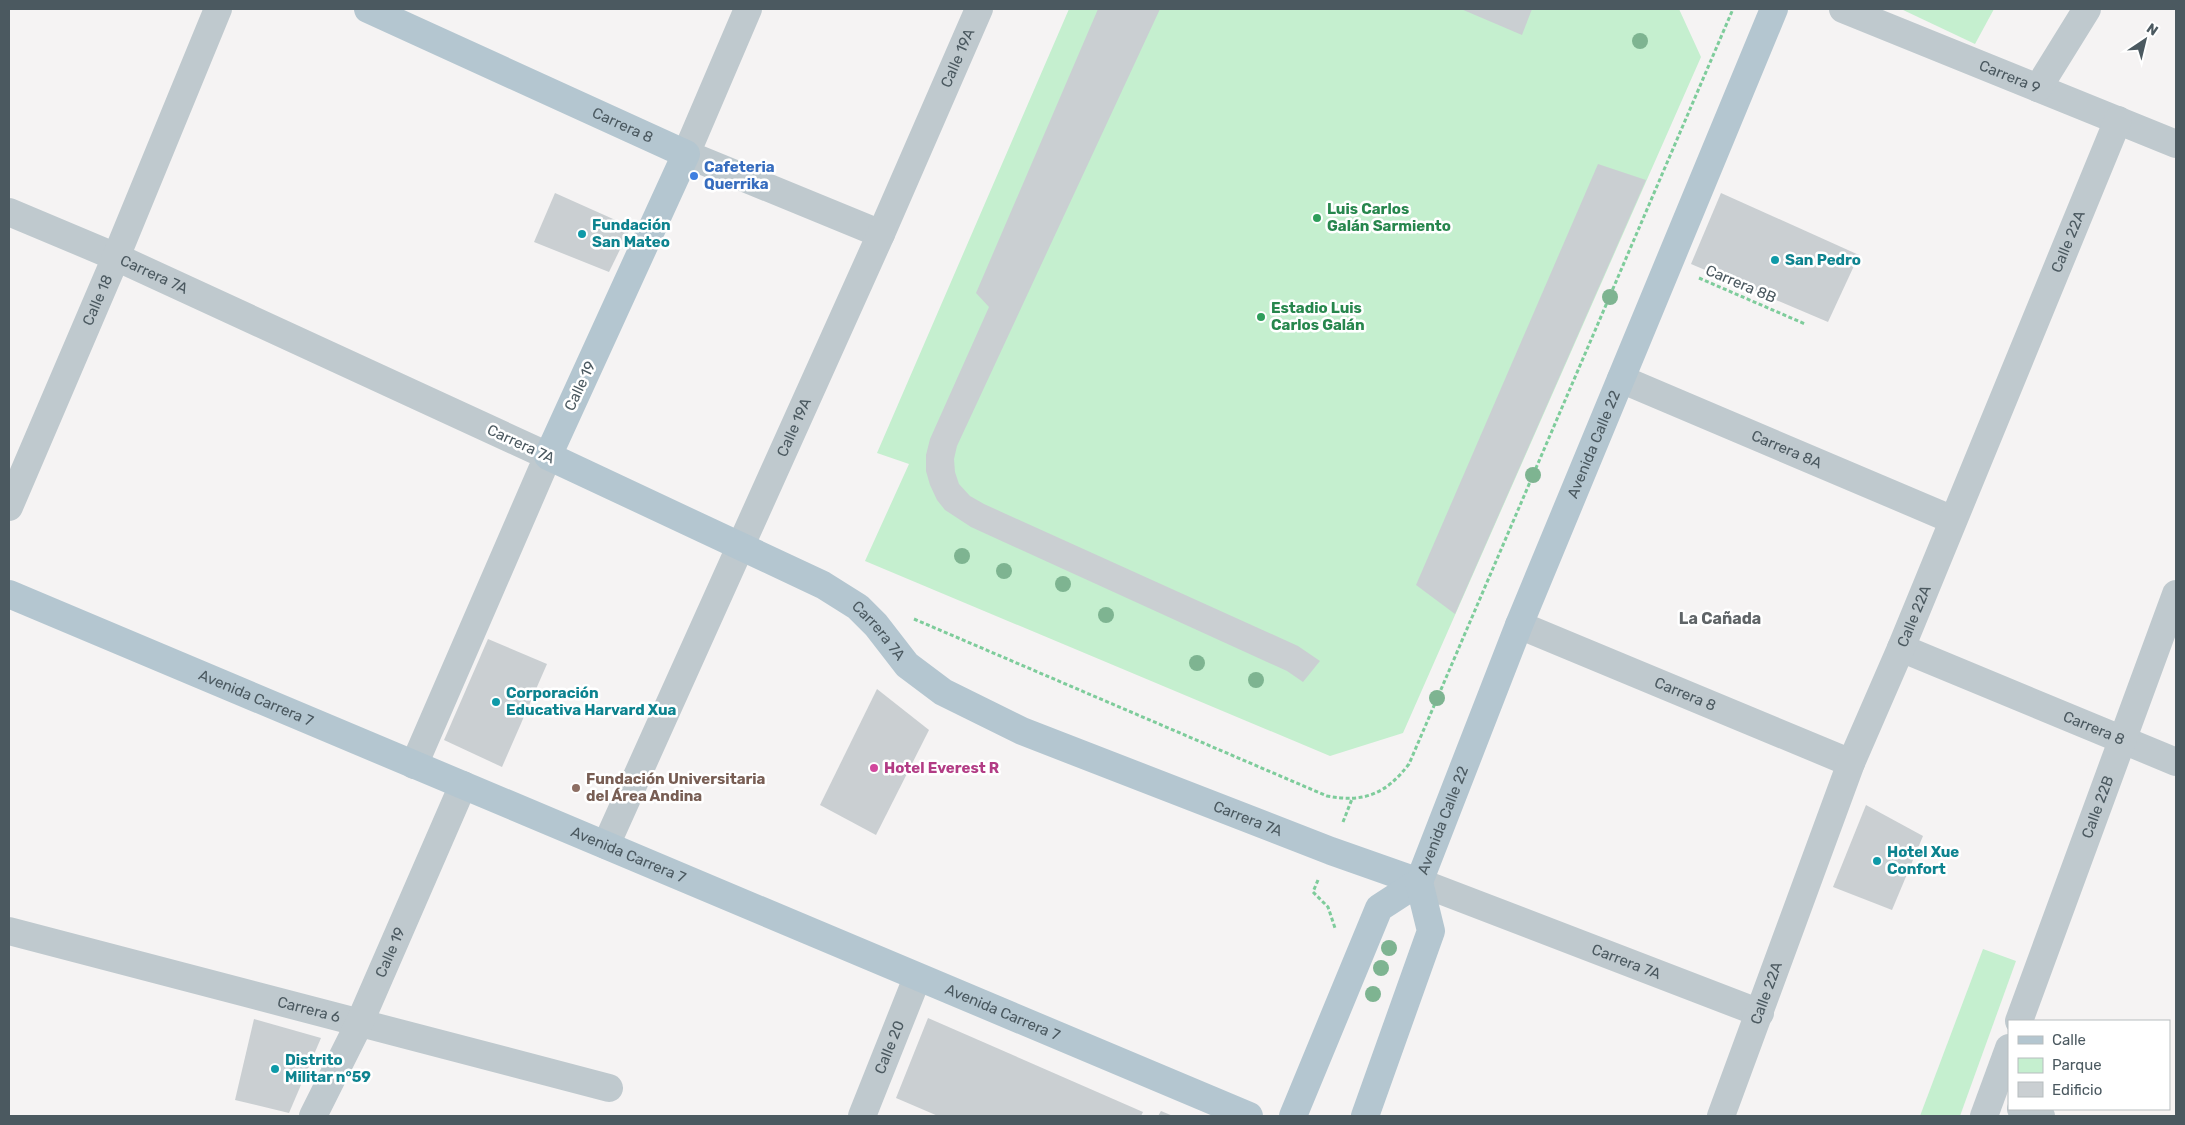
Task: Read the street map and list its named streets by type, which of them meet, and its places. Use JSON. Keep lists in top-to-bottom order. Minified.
{"streets":{"main road":["Carrera 8","Carrera 7A","Calle 19","Avenida Calle 22","Avenida Carrera 7"],"street":["Calle 19A","Carrera 9","Calle 22A","Calle 18","Carrera 8A","Calle 22B","Carrera 6","Calle 20"],"path":["Carrera 8B"]},"crossings":[["Calle 19A","Carrera 8"],["Calle 19A","Carrera 7A"],["Calle 19A","Avenida Carrera 7"],["Carrera 9","Calle 22A"],["Carrera 8","Calle 22A"],["Carrera 8","Calle 19"],["Carrera 8","Avenida Calle 22"],["Carrera 8","Calle 22B"],["Calle 22A","Carrera 7A"],["Calle 22A","Carrera 8A"],["Carrera 7A","Calle 18"],["Carrera 7A","Calle 19"],["Carrera 7A","Avenida Calle 22"],["Carrera 8B","Avenida Calle 22"],["Calle 19","Avenida Carrera 7"],["Calle 19","Carrera 6"],["Avenida Calle 22","Carrera 8A"],["Avenida Carrera 7","Calle 20"]],"districts":["La Cañada"],"places":["Cafeteria Querrika","Luis Carlos Galán Sarmiento","Fundación San Mateo","San Pedro","Estadio Luis Carlos Galán","Corporación Educativa Harvard Xua","Hotel Everest R","Fundación Universitaria del Área Andina","Hotel Xue Confort","Distrito Militar n°59"],"legend":["Calle","Parque","Edificio"],"north":"top right"}
